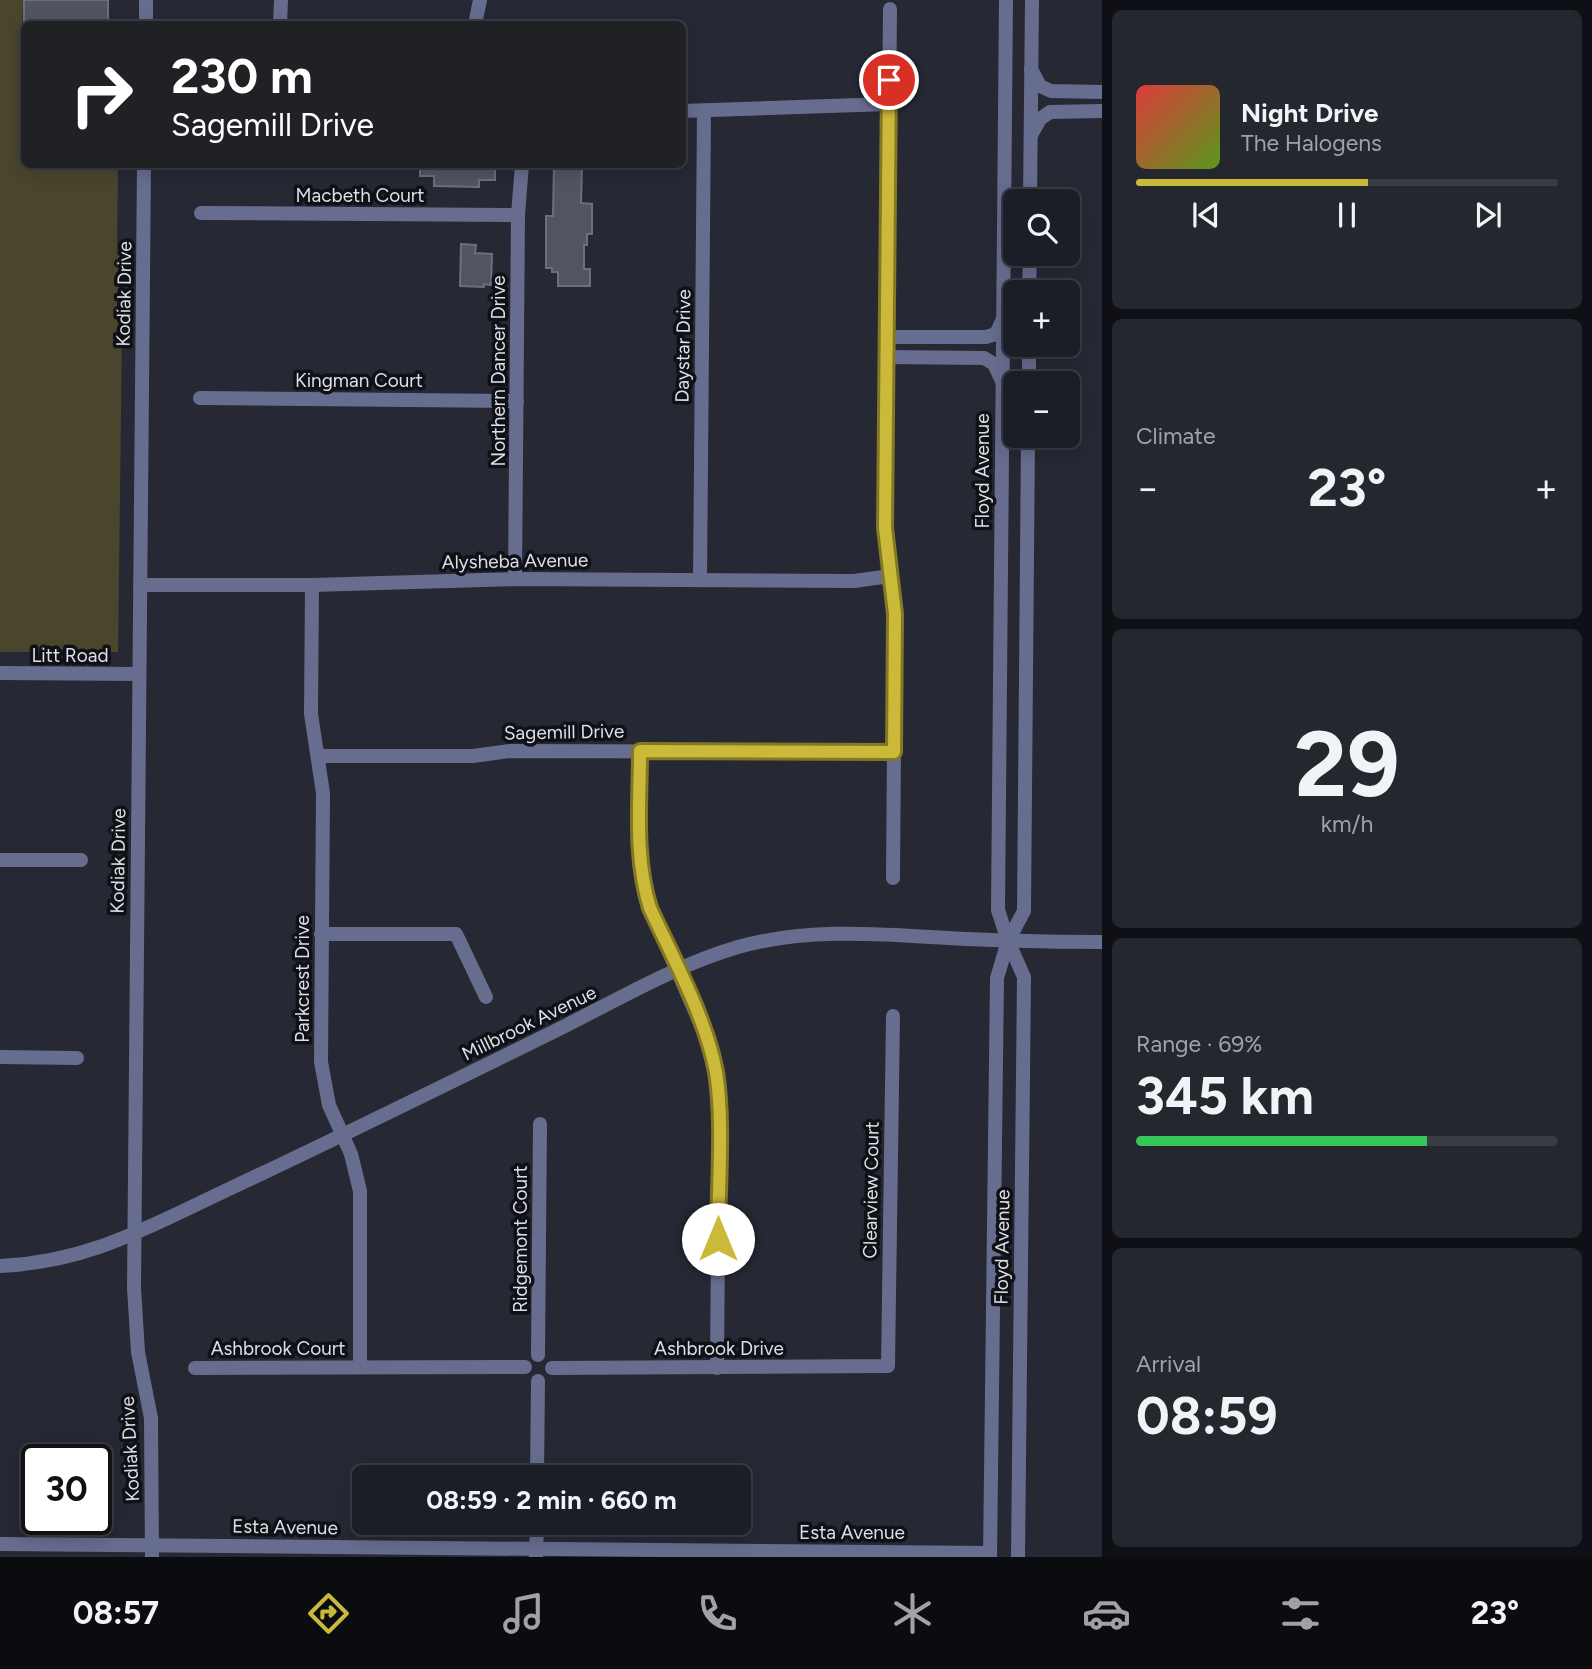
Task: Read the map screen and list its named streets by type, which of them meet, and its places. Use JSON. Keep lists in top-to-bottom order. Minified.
{"streets":{"street":["Macbeth Court","Kodiak Drive","Daystar Drive","Northern Dancer Drive","Kingman Court","Floyd Avenue","Alysheba Avenue","Litt Road","Sagemill Drive","Parkcrest Drive","Millbrook Avenue","Clearview Court","Ridgemont Court","Ashbrook Court","Ashbrook Drive","Esta Avenue"]},"crossings":[["Macbeth Court","Northern Dancer Drive"],["Kodiak Drive","Alysheba Avenue"],["Kodiak Drive","Litt Road"],["Kodiak Drive","Millbrook Avenue"],["Kodiak Drive","Esta Avenue"],["Daystar Drive","Alysheba Avenue"],["Northern Dancer Drive","Kingman Court"],["Northern Dancer Drive","Alysheba Avenue"],["Floyd Avenue","Millbrook Avenue"],["Floyd Avenue","Esta Avenue"],["Alysheba Avenue","Parkcrest Drive"],["Sagemill Drive","Parkcrest Drive"],["Parkcrest Drive","Millbrook Avenue"],["Parkcrest Drive","Ashbrook Court"],["Clearview Court","Ashbrook Drive"],["Ridgemont Court","Ashbrook Drive"]],"page":{"turn":["230 m","Sagemill Drive"],"song":["Night Drive","The Halogens"],"map_buttons":["+","−"],"tile":["Climate",["29","km/h"],["Range · 69%","345 km"],["Arrival","08:59"]],"heat":["−","23°","+"],"limit":"30","trip":"08:59 · 2 min · 660 m","tabs":["08:57","23°"]}}
